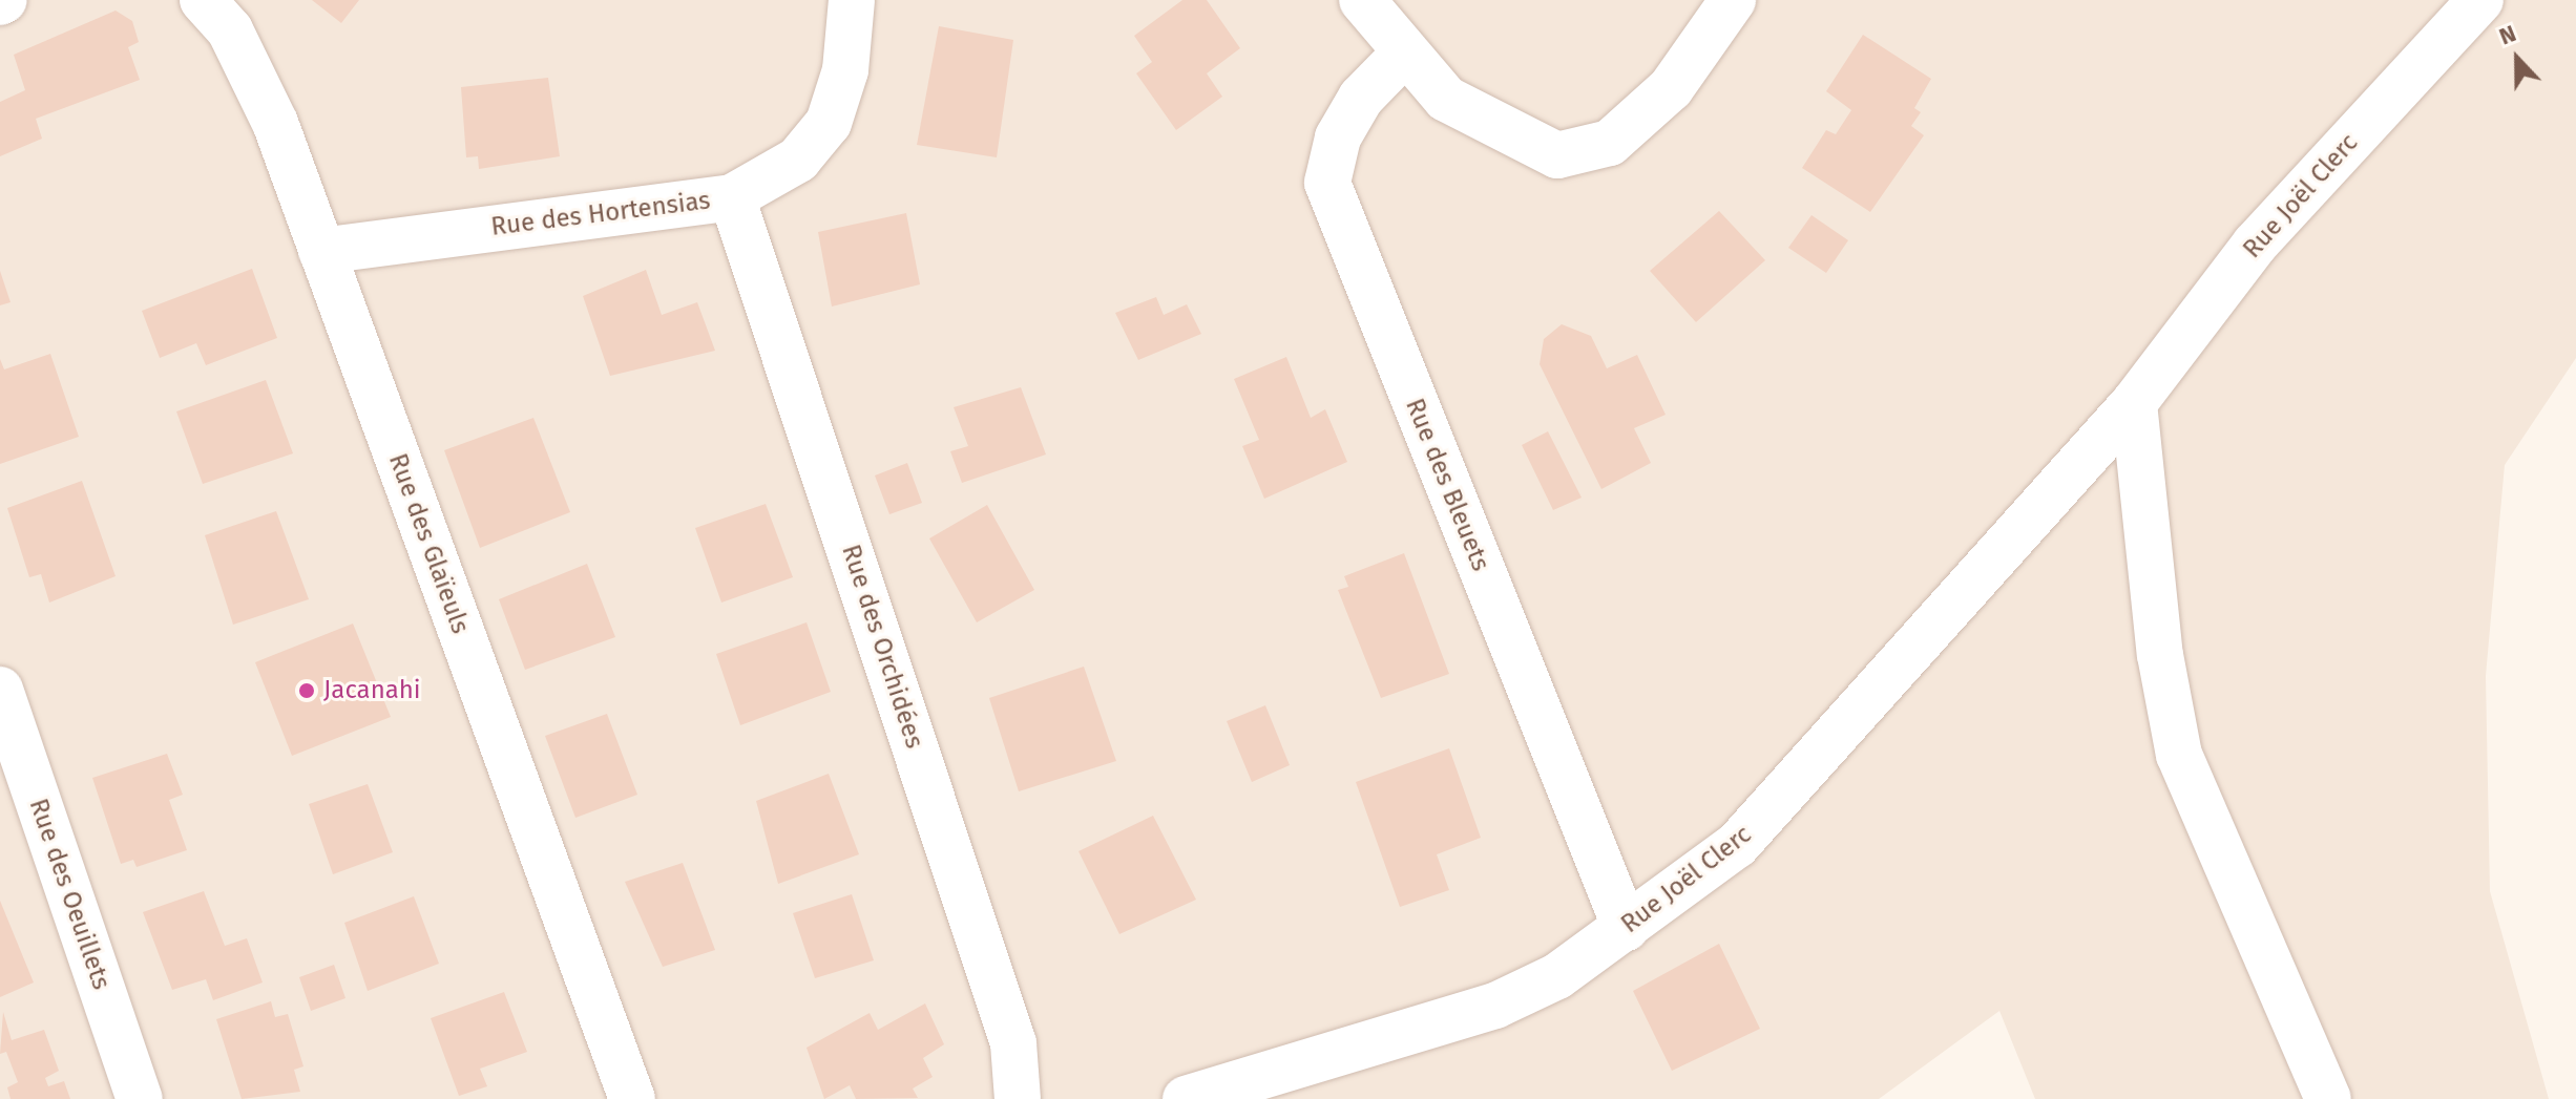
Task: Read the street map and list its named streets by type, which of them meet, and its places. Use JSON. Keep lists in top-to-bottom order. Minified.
{"streets":{"street":["Rue Joël Clerc","Rue des Hortensias","Rue des Bleuets","Rue des Glaïeuls","Rue des Orchidées","Rue des Oeuillets"]},"crossings":[["Rue Joël Clerc","Rue des Bleuets"],["Rue des Hortensias","Rue des Glaïeuls"],["Rue des Hortensias","Rue des Orchidées"]],"places":["Jacanahi"],"north":"top"}
